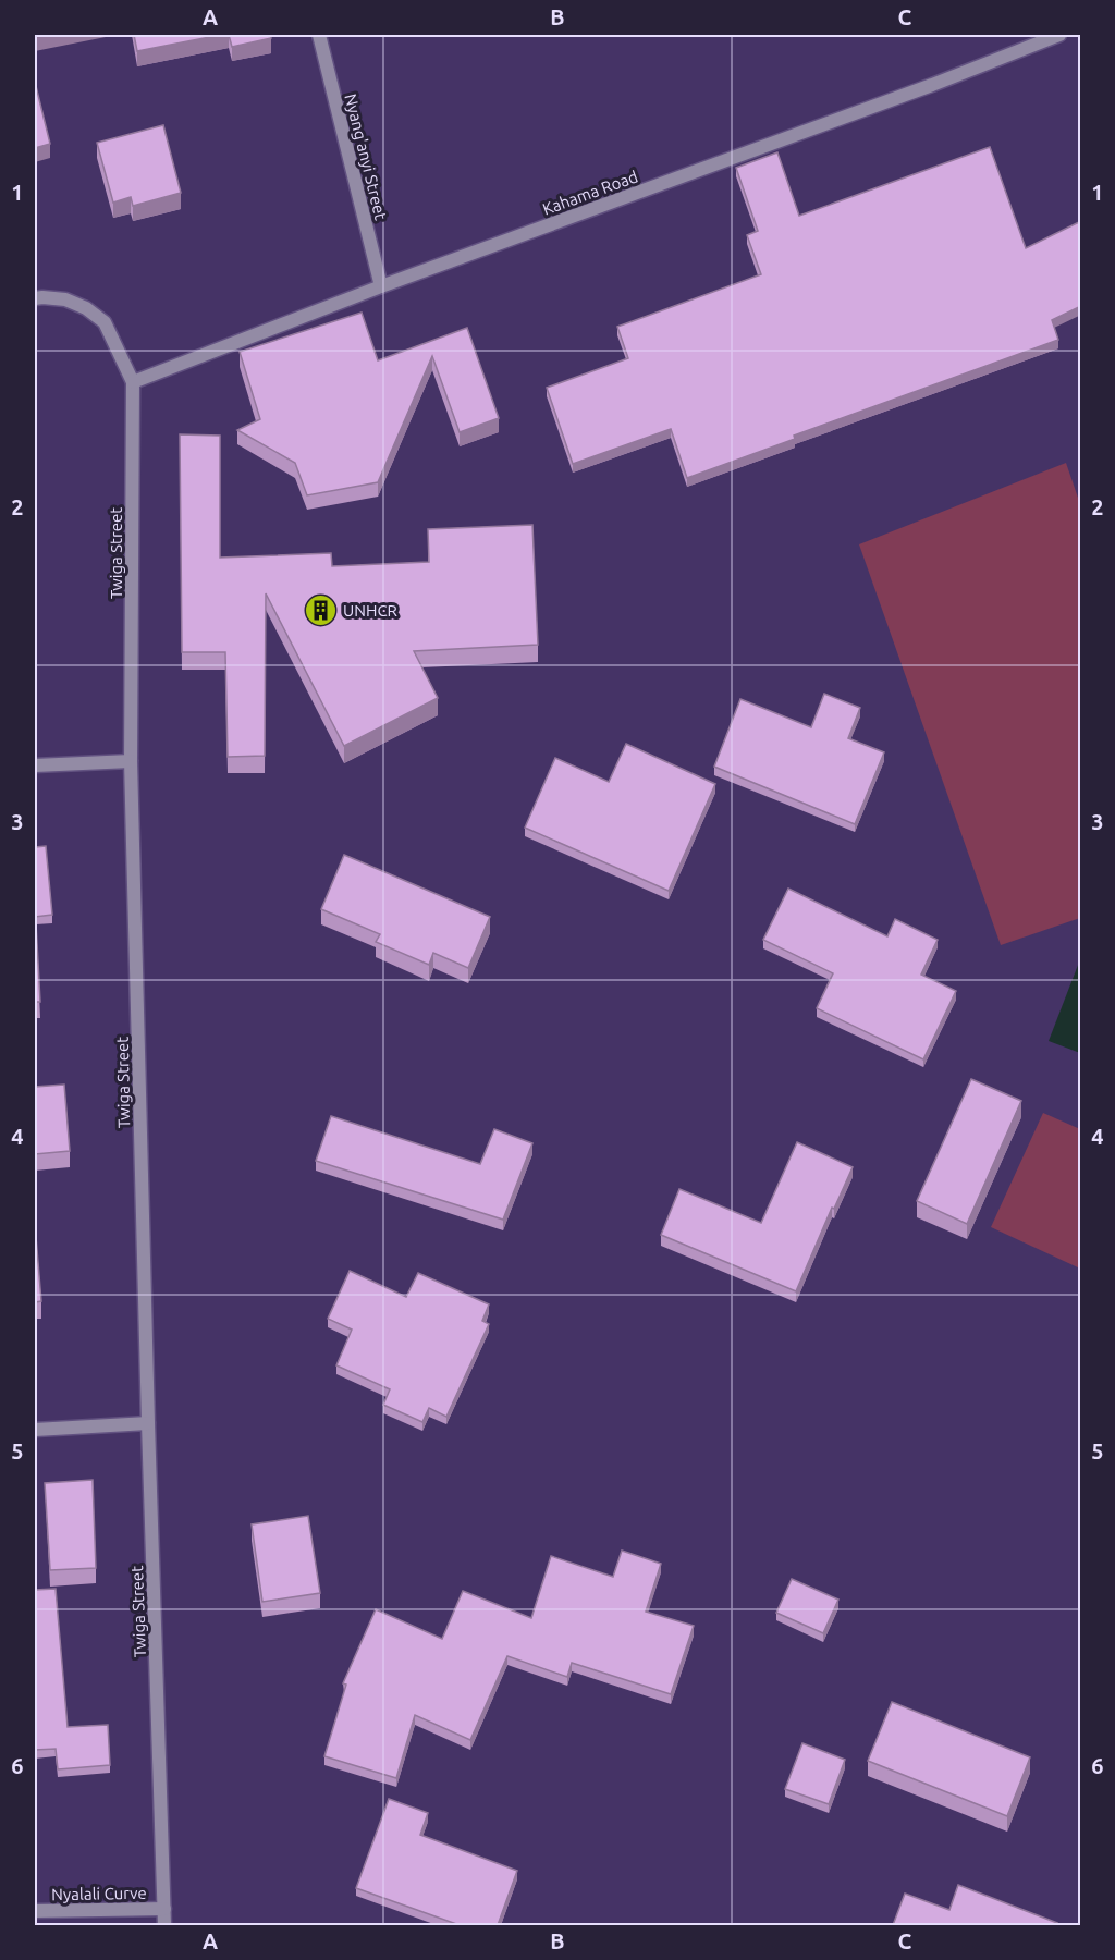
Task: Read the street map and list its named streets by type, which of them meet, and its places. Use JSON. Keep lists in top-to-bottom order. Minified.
{"streets":{"street":["Nyang'anyi Street","Kahama Road","Twiga Street","Nyalali Curve"]},"crossings":[["Nyang'anyi Street","Kahama Road"],["Kahama Road","Twiga Street"],["Twiga Street","Nyalali Curve"]],"places":{"building":["UNHCR"]},"grid":{"columns":["A","B","C"],"rows":["1","2","3","4","5","6"]}}
